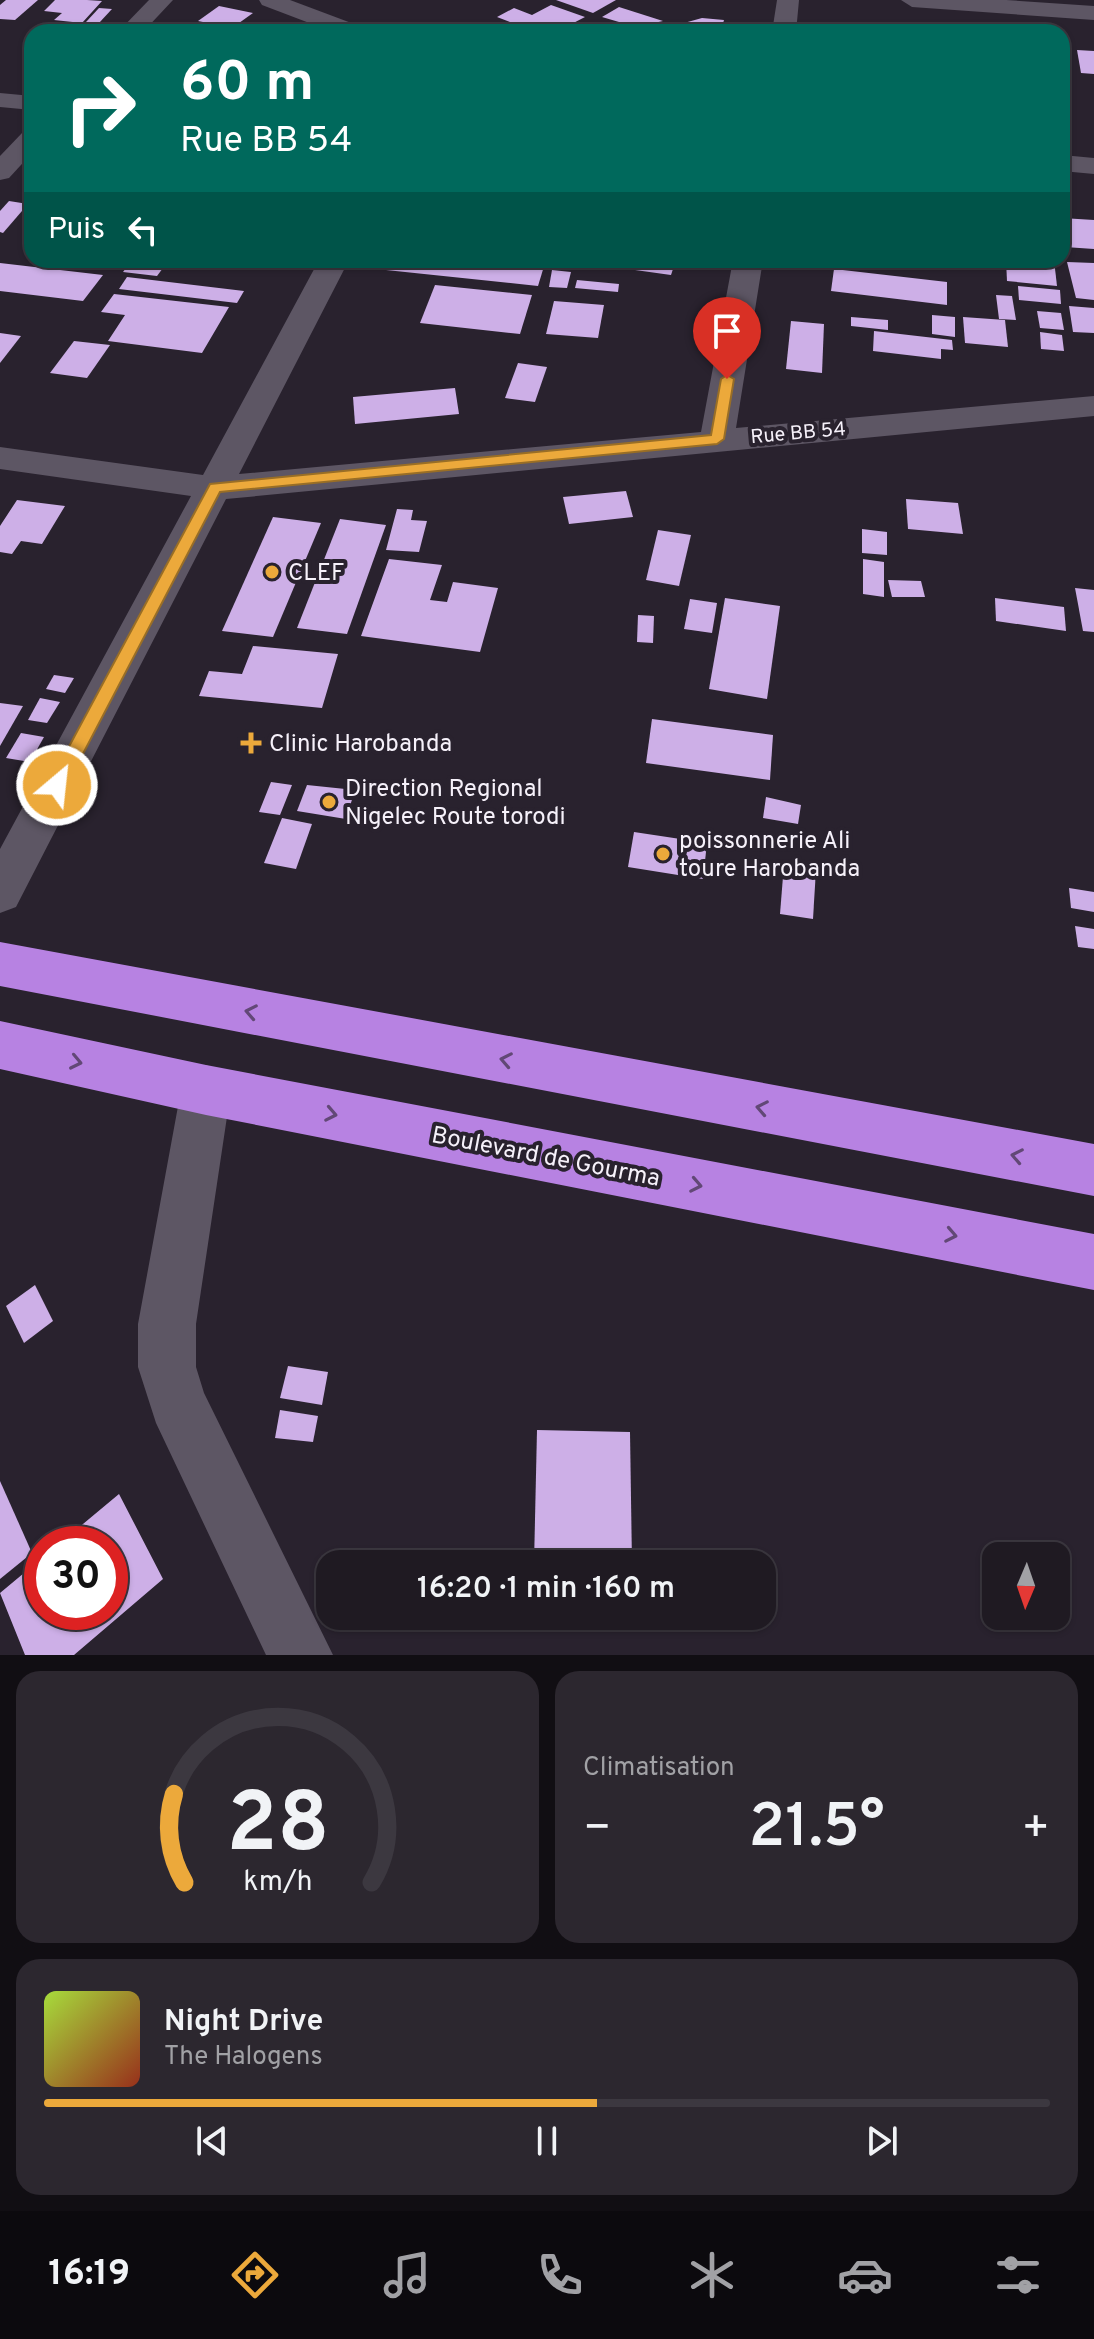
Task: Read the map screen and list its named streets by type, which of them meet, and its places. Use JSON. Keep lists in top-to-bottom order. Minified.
{"streets":{"highway":["Boulevard de Gourma"],"street":["Rue BB 54"]},"places":{"other":["CLEF","Direction Regional Nigelec Route torodi","poissonnerie Ali toure Harobanda"],"health":["Clinic Harobanda"]},"north":"bottom","page":{"turn":["60 m","Rue BB 54"],"then":"Puis","limit":"30","trip":"16:20 · 1 min · 160 m","tile":"Climatisation","heat":["−","21.5°","+"],"song":["Night Drive","The Halogens"],"tabs":"16:19","gauge":["28","km/h"]}}
